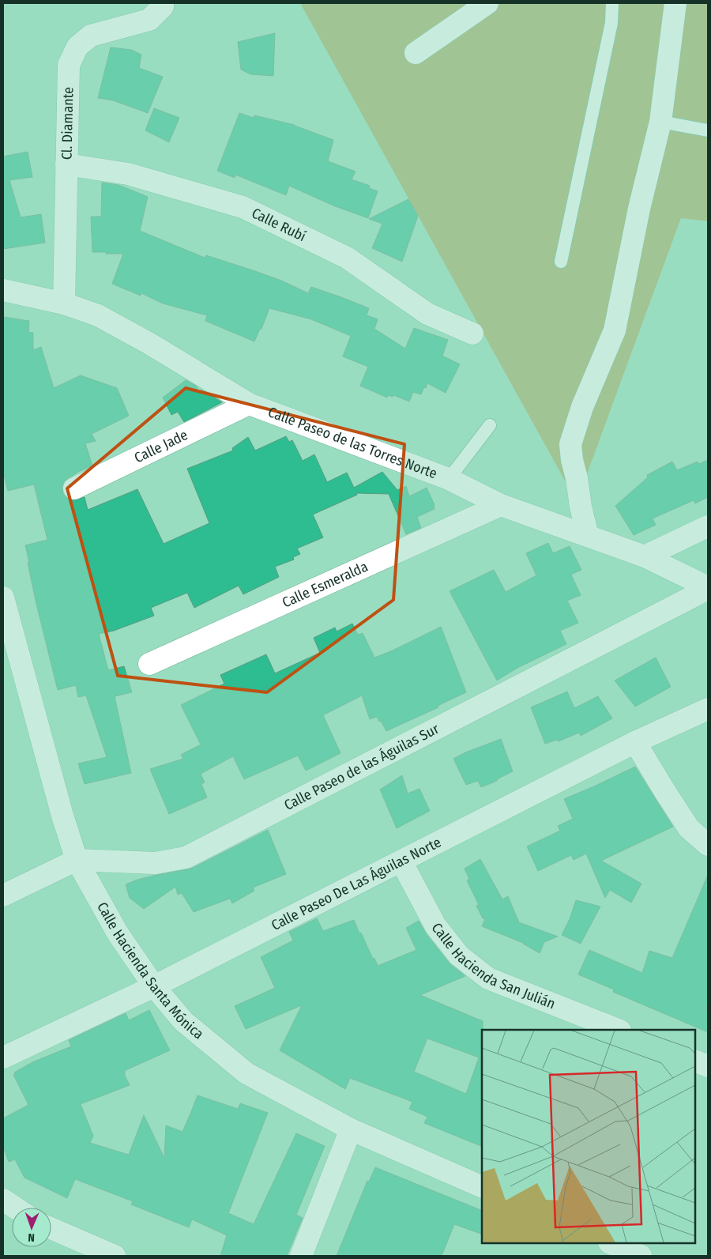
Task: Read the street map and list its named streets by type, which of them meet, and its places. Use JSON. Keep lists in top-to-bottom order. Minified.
{"streets":{"street":["Cl. Diamante","Calle Rubí","Calle Paseo de las Torres Norte","Calle Jade","Calle Esmeralda","Calle Paseo de las Águilas Sur","Calle Paseo De Las Águilas Norte","Calle Hacienda San Julián","Calle Hacienda Santa Mónica"]},"crossings":[["Cl. Diamante","Calle Rubí"],["Cl. Diamante","Calle Paseo de las Torres Norte"],["Calle Paseo de las Torres Norte","Calle Jade"],["Calle Paseo de las Torres Norte","Calle Esmeralda"],["Calle Paseo de las Torres Norte","Calle Paseo de las Águilas Sur"],["Calle Paseo de las Águilas Sur","Calle Hacienda Santa Mónica"],["Calle Paseo De Las Águilas Norte","Calle Hacienda San Julián"],["Calle Paseo De Las Águilas Norte","Calle Hacienda Santa Mónica"]],"north":"bottom"}
